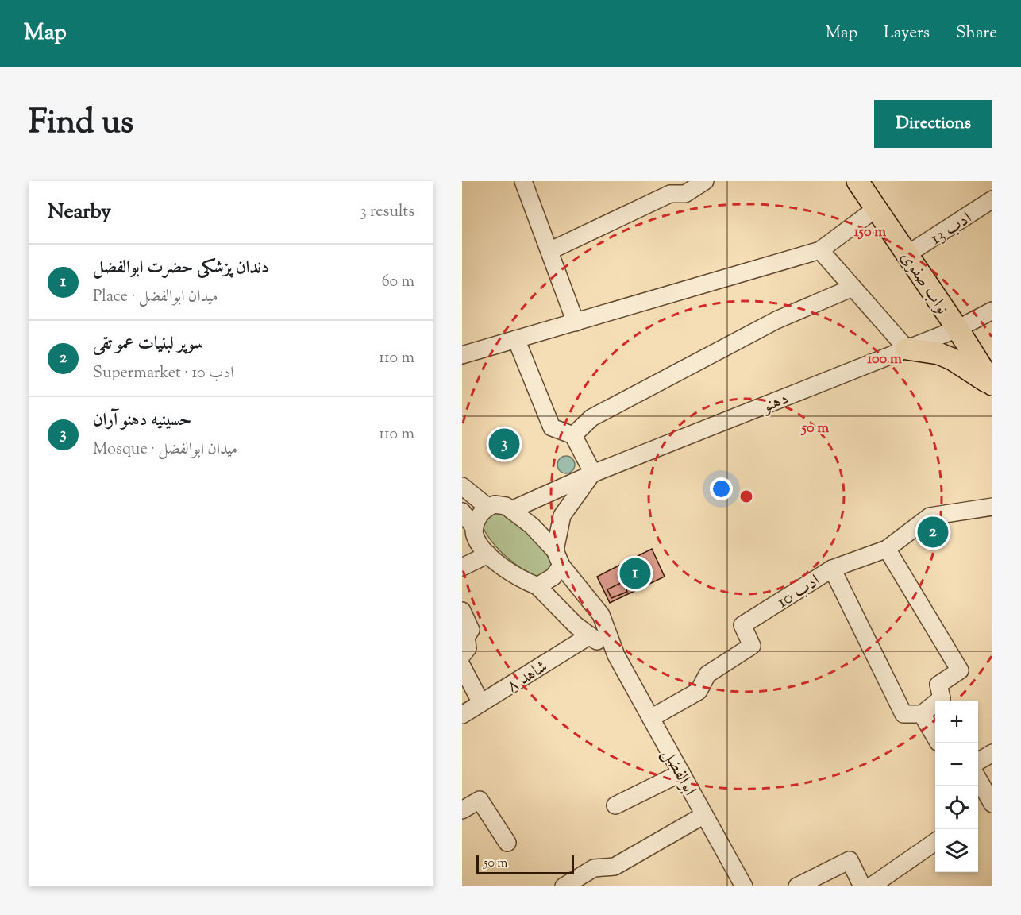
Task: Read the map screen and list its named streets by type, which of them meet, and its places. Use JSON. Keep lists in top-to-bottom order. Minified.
{"streets":{"main road":["نواب صفوی"],"street":["ادب 13","دهنو","ادب 10","شاهد ۸","ابوالفضل"]},"crossings":[["ادب 13","نواب صفوی"],["نواب صفوی","دهنو"],["دهنو","ابوالفضل"],["ادب 10","ابوالفضل"]],"scale_bar":"50 m","page":{"header":"Map","nav":["Map","Layers","Share"],"title":"Find us","buttons":"Directions","heading":["Nearby","3 results"],"list":[{"mark":"1","name":"دندان پزشکی حضرت ابوالفضل","note":"Place · میدان ابوالفضل","value":"60 m"},{"mark":"2","name":"سوپر لبنیات عمو تقی","note":"Supermarket · ادب 10","value":"110 m"},{"mark":"3","name":"حسینیه دهنو آران","note":"Mosque · میدان ابوالفضل","value":"110 m"}],"pins":["3","2","1"],"map_buttons":["+","−"],"scale":"50 m"},"rings":["150 m","100 m","50 m"]}
